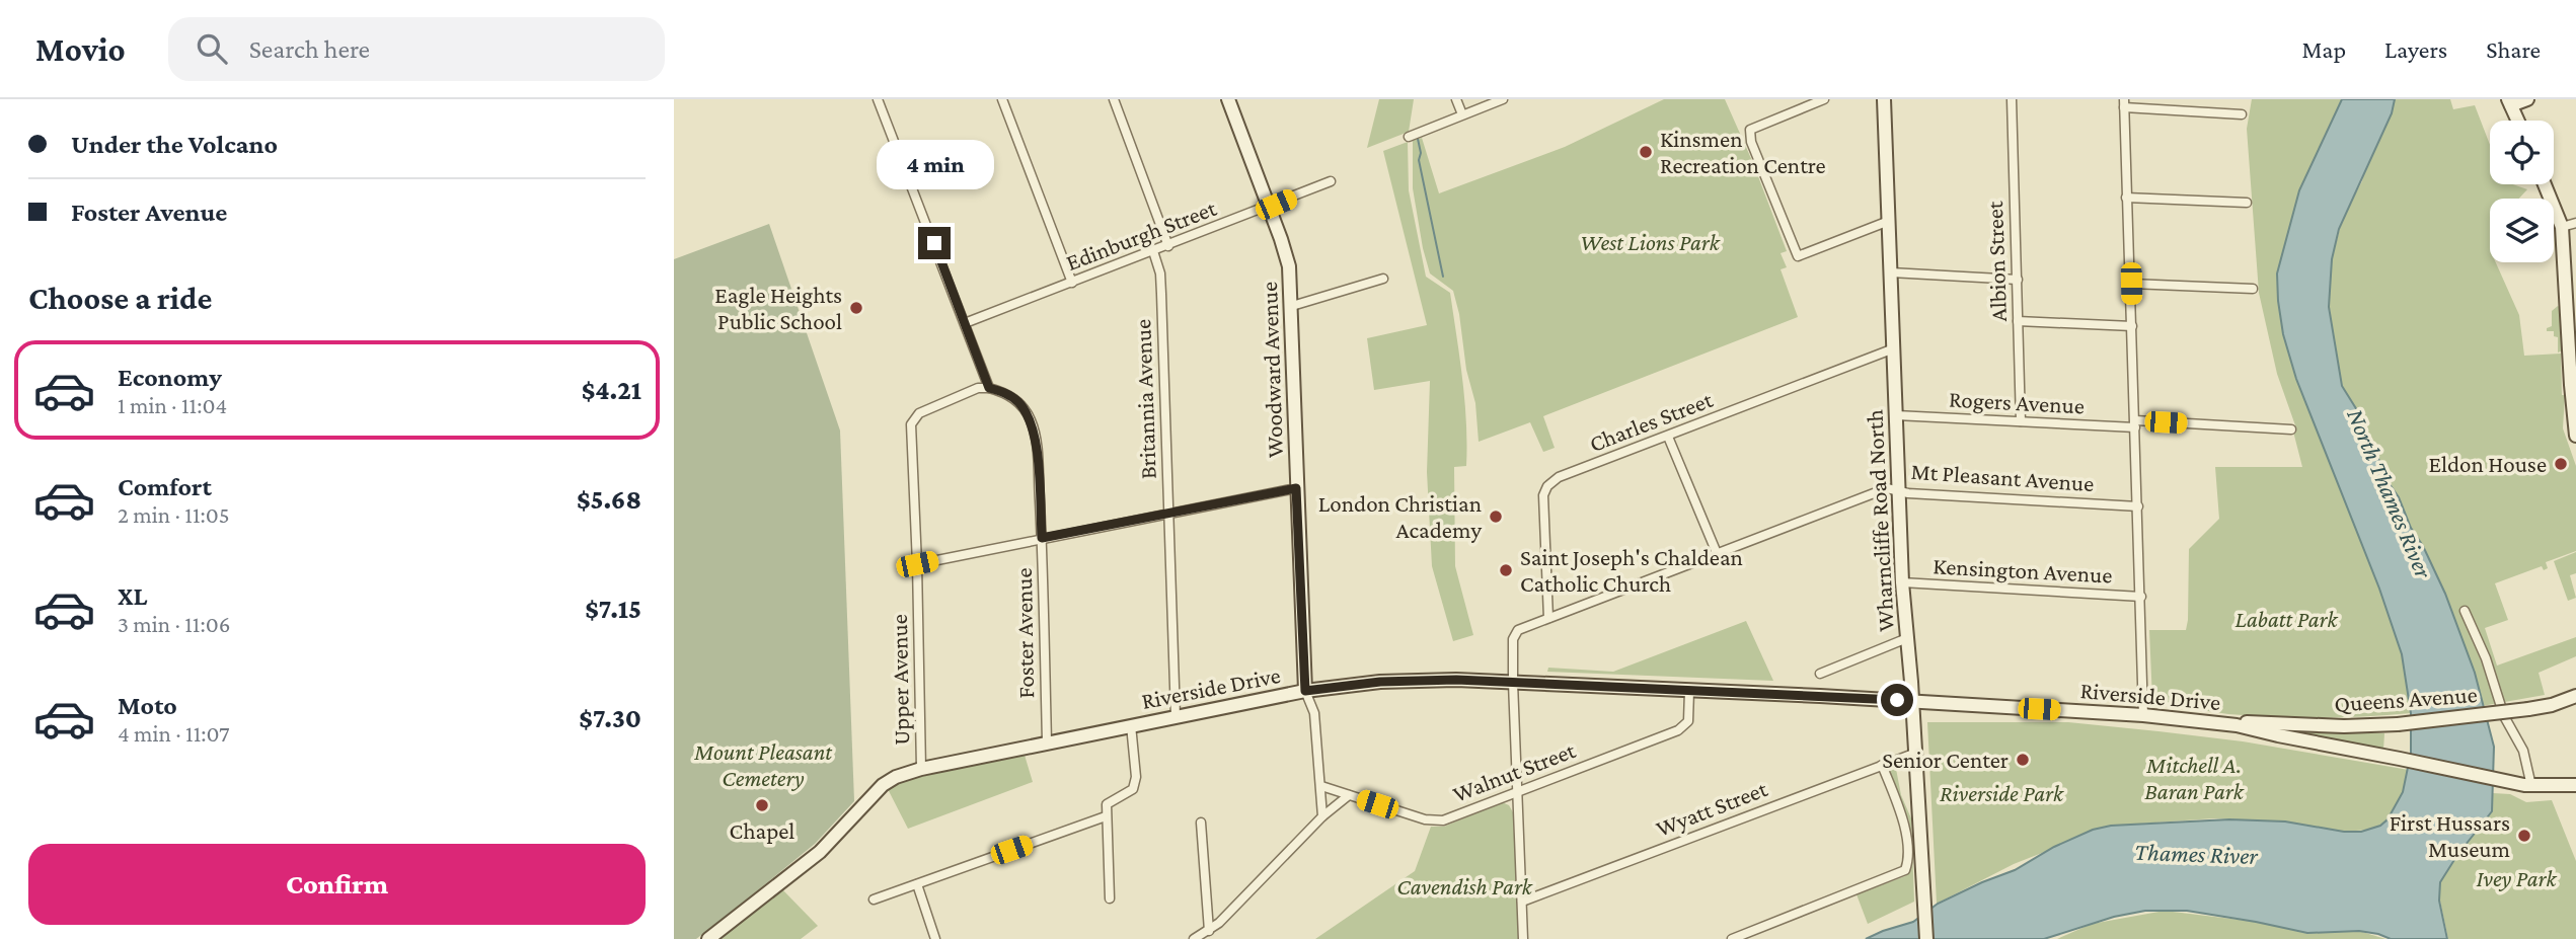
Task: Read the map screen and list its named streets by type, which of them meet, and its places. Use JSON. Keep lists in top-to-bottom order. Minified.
{"streets":{"main road":["Woodward Avenue","Wharncliffe Road North","Riverside Drive","Queens Avenue"],"street":["Edinburgh Street","Albion Street","Britannia Avenue","Rogers Avenue","Charles Street","Mt Pleasant Avenue","Kensington Avenue","Foster Avenue","Upper Avenue","Walnut Street","Wyatt Street"]},"crossings":[["Edinburgh Street","Woodward Avenue"],["Edinburgh Street","Britannia Avenue"],["Albion Street","Rogers Avenue"],["Woodward Avenue","Riverside Drive"],["Britannia Avenue","Riverside Drive"],["Rogers Avenue","Wharncliffe Road North"],["Charles Street","Mt Pleasant Avenue"],["Charles Street","Wharncliffe Road North"],["Mt Pleasant Avenue","Wharncliffe Road North"],["Mt Pleasant Avenue","Riverside Drive"],["Wharncliffe Road North","Kensington Avenue"],["Wharncliffe Road North","Riverside Drive"],["Wharncliffe Road North","Wyatt Street"],["Foster Avenue","Upper Avenue"],["Foster Avenue","Riverside Drive"],["Upper Avenue","Riverside Drive"],["Riverside Drive","Queens Avenue"],["Riverside Drive","Walnut Street"]],"water":["North Thames River","Thames River"],"parks":["West Lions Park","Labatt Park","Mount Pleasant Cemetery","Mitchell A. Baran Park","Riverside Park","Ivey Park","Cavendish Park"],"places":["Kinsmen Recreation Centre","Eagle Heights Public School","Eldon House","London Christian Academy","Saint Joseph's Chaldean Catholic Church","Senior Center","Chapel","First Hussars Museum"],"page":{"header":"Movio","search":"Search here","nav":["Map","Layers","Share"],"banner":["Under the Volcano","Foster Avenue"],"bubble":"4 min","heading":"Choose a ride","list":[{"name":"Economy","note":"1 min · 11:04","value":"$4.21"},{"name":"Comfort","note":"2 min · 11:05","value":"$5.68"},{"name":"XL","note":"3 min · 11:06","value":"$7.15"},{"name":"Moto","note":"4 min · 11:07","value":"$7.30"}],"buttons":"Confirm"}}
